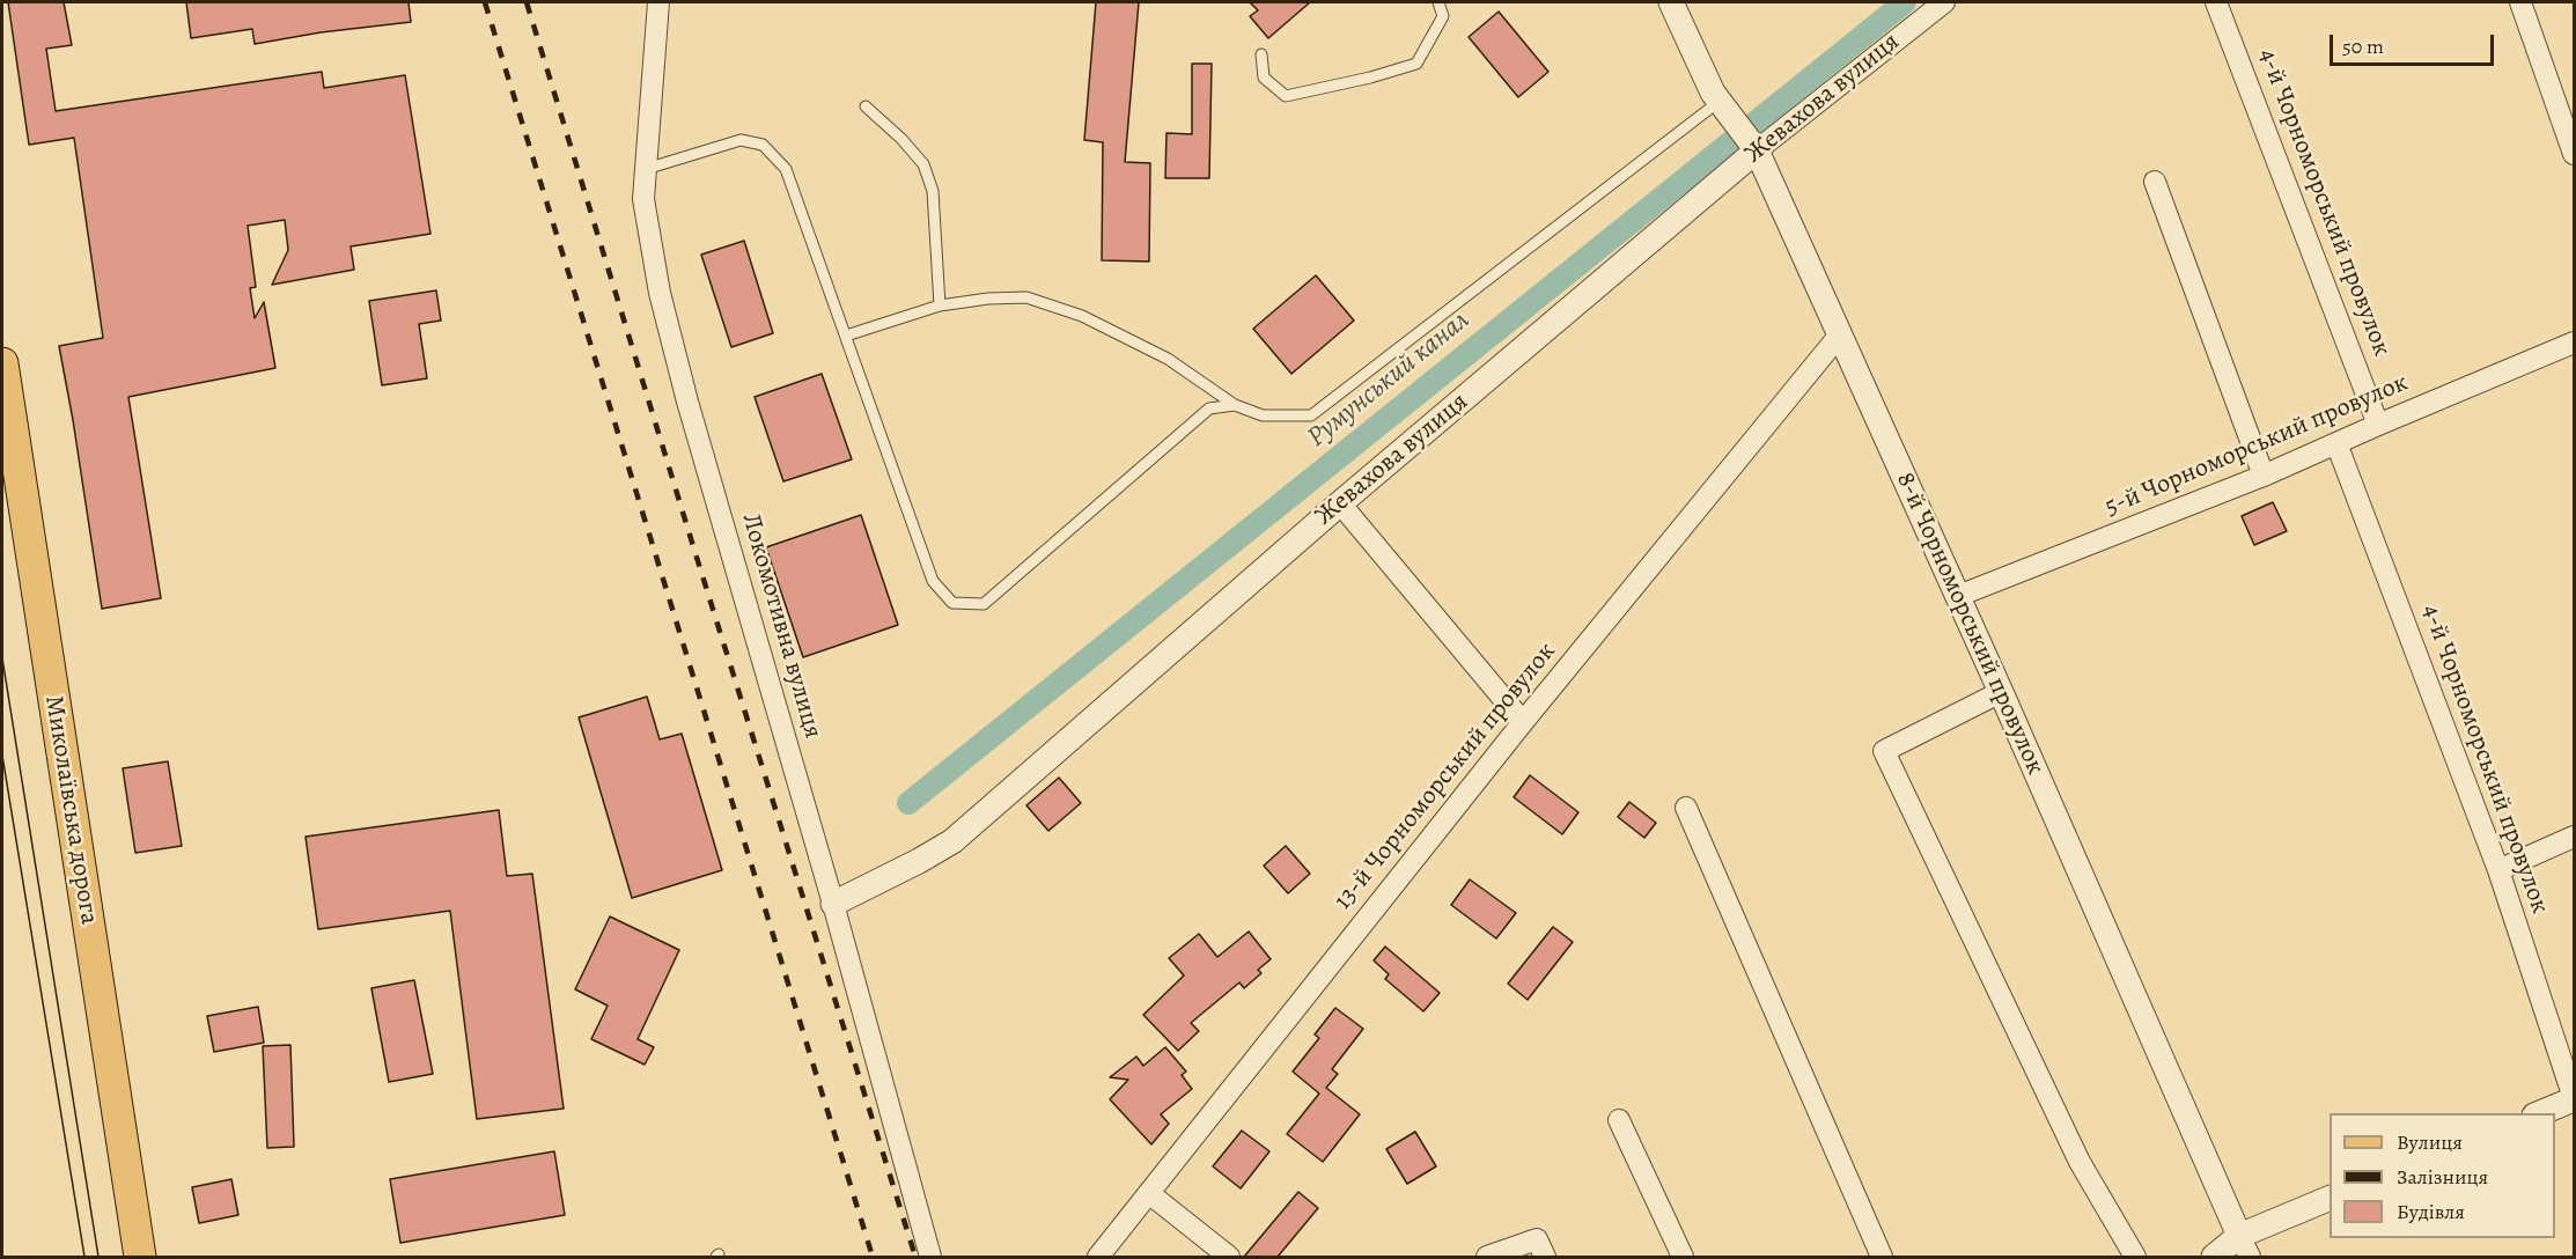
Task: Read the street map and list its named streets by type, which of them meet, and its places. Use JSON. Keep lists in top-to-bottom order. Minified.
{"streets":{"main road":["Миколаївська дорога"],"street":["Жевахова вулиця","4-й Чорноморський провулок","5-й Чорноморський провулок","8-й Чорноморський провулок","Локомотивна вулиця","13-й Чорноморський провулок"]},"crossings":[["Жевахова вулиця","8-й Чорноморський провулок"],["Жевахова вулиця","Локомотивна вулиця"],["4-й Чорноморський провулок","5-й Чорноморський провулок"],["5-й Чорноморський провулок","8-й Чорноморський провулок"],["8-й Чорноморський провулок","13-й Чорноморський провулок"]],"water":["Румунський канал"],"legend":["Вулиця","Залізниця","Будівля"],"scale_bar":"50 m"}
